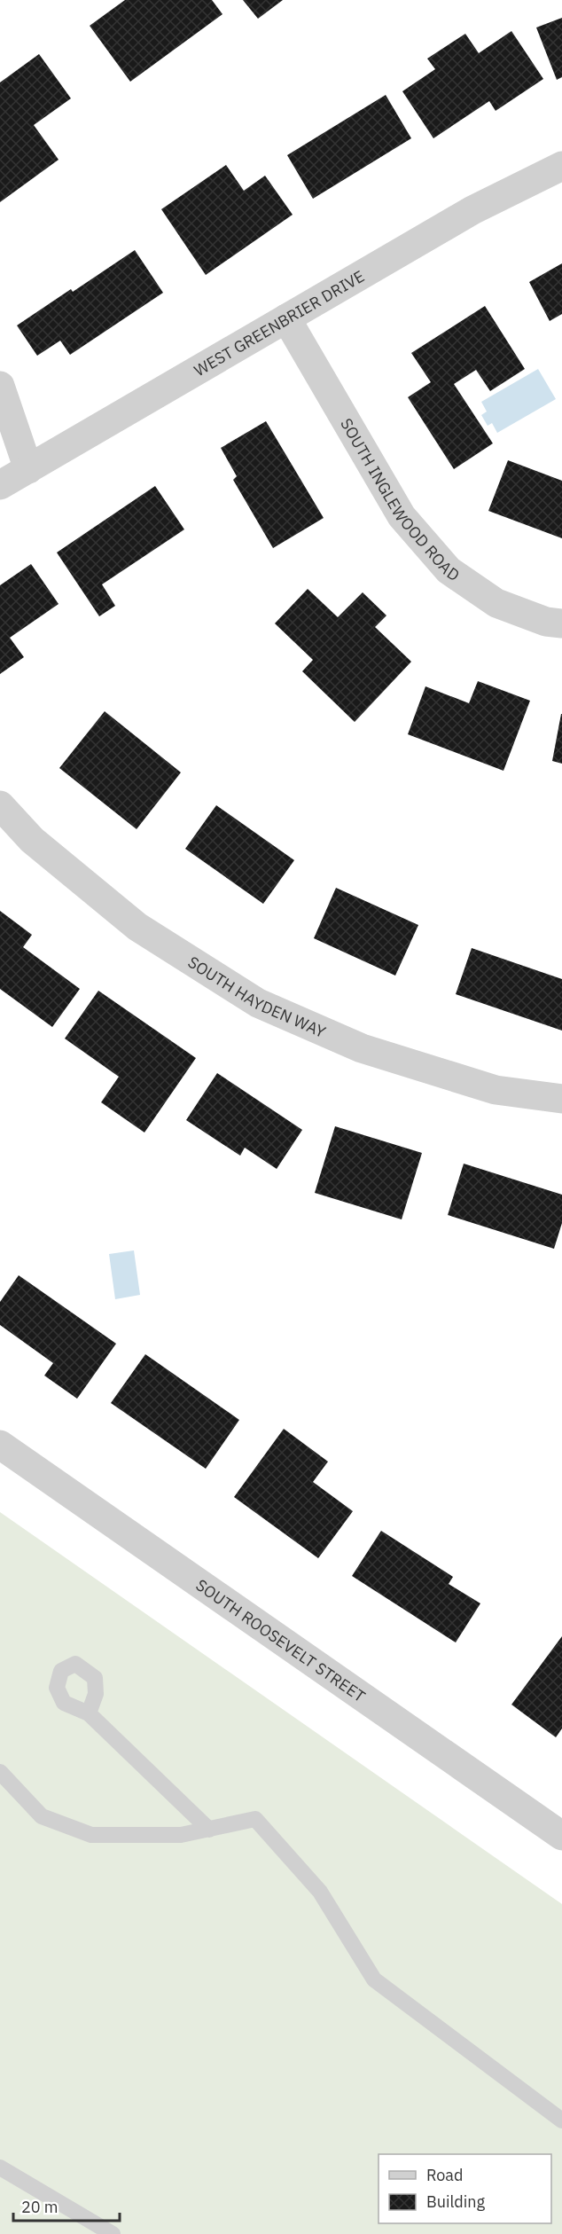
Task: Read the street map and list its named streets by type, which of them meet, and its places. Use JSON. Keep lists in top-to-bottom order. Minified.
{"streets":{"street":["WEST GREENBRIER DRIVE","SOUTH INGLEWOOD ROAD","SOUTH HAYDEN WAY","SOUTH ROOSEVELT STREET"]},"crossings":[["WEST GREENBRIER DRIVE","SOUTH INGLEWOOD ROAD"]],"legend":["Road","Building"],"scale_bar":"20 m"}
